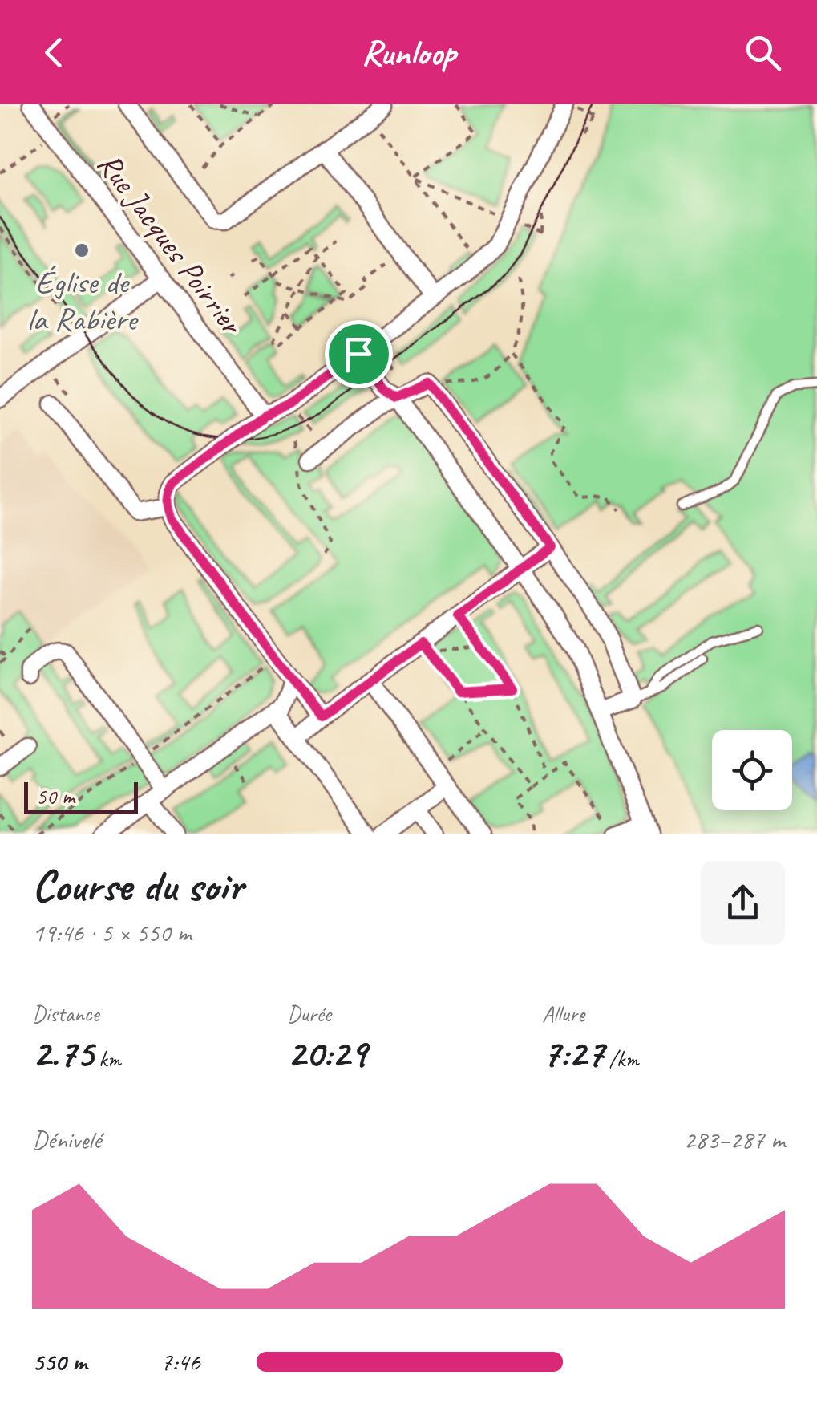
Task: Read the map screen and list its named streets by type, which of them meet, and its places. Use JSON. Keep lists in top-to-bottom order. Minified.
{"streets":{"street":["Rue Jacques Poirrier"]},"places":["Église de la Rabière"],"scale_bar":"50 m","page":{"header":"Runloop","scale":"50 m","heading":["Course du soir","19:46 · 5 × 550 m"],"stats":[["Distance","2.75 km"],["Durée","20:29"],["Allure","7:27 /km"]],"chart":["Dénivelé","283–287 m"],"list":[{"name":"550 m","note":"7:46"}]}}
